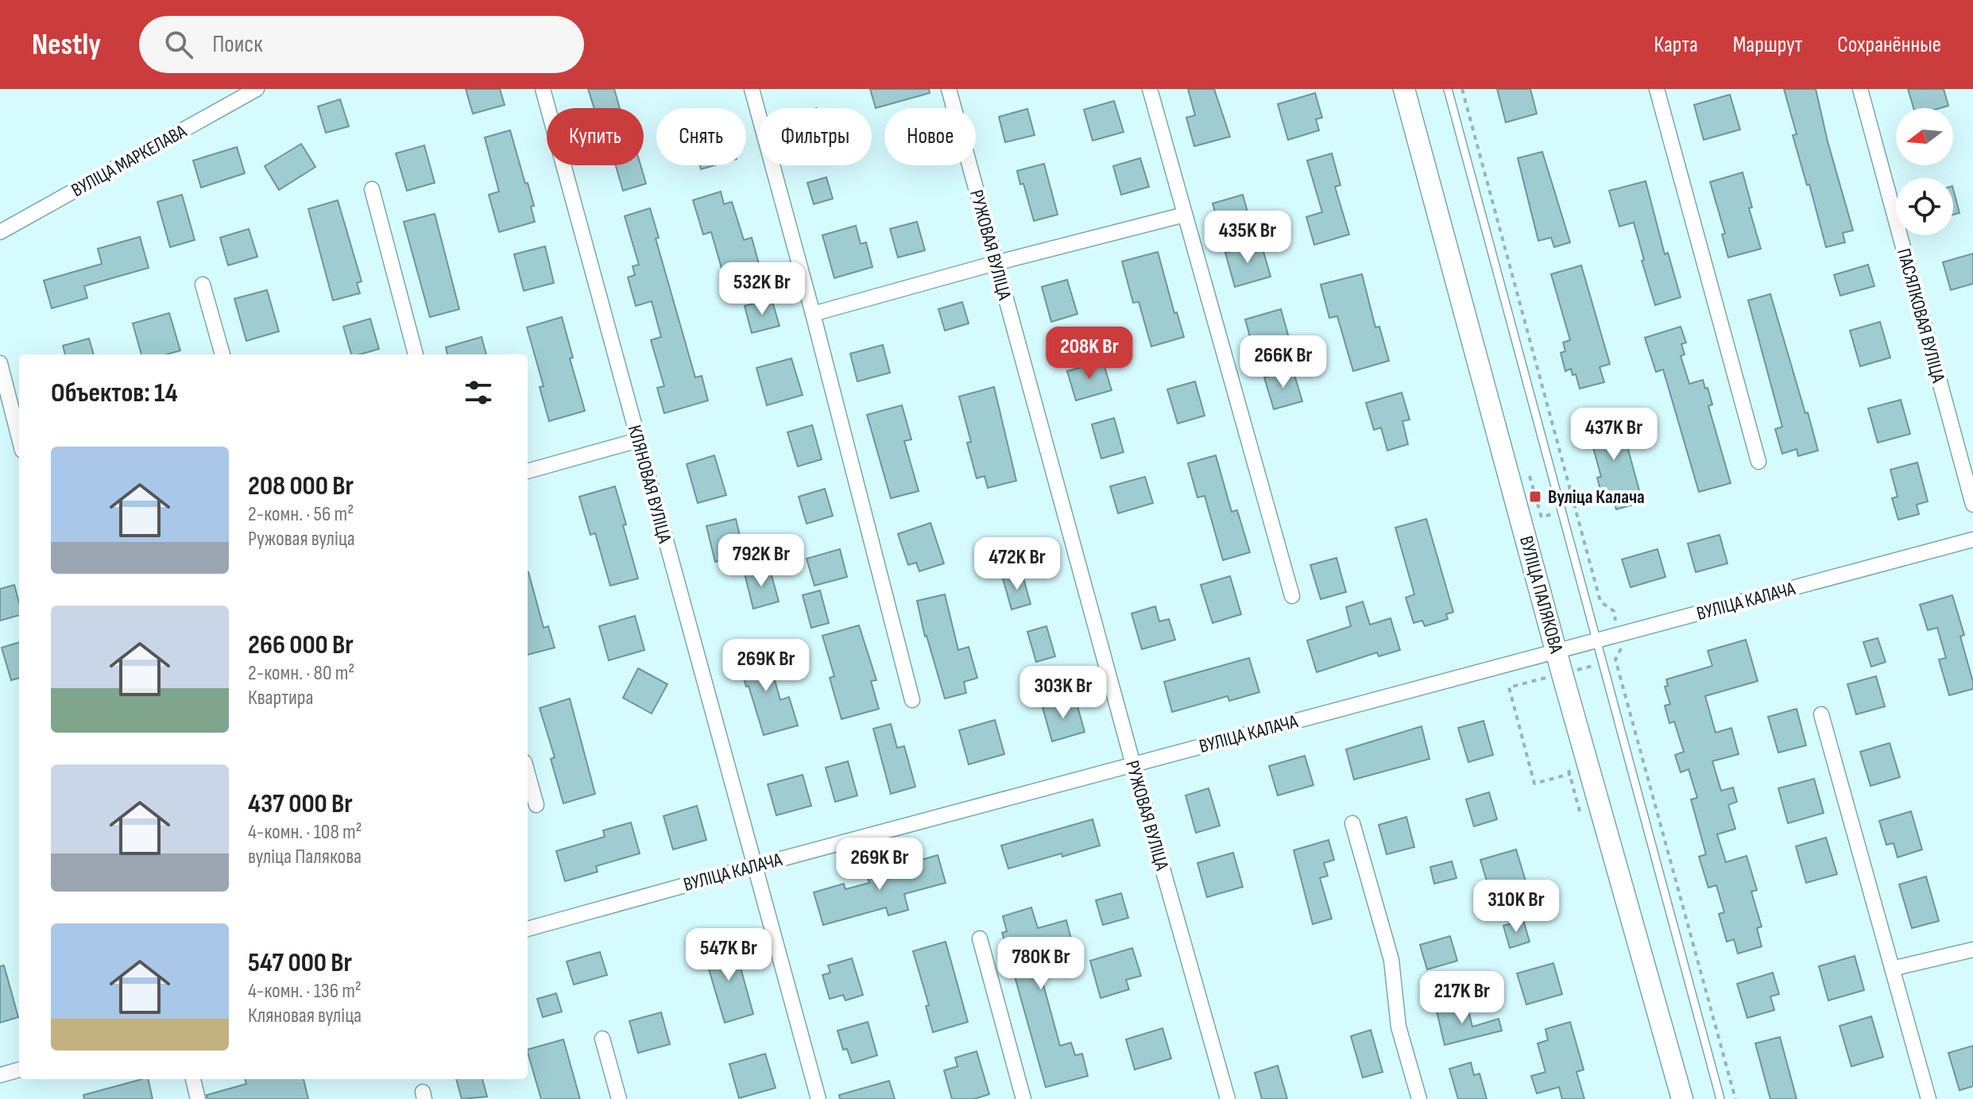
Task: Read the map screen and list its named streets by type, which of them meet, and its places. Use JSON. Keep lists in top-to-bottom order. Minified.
{"streets":{"street":["ВУЛІЦА МАРКЕЛАВА","РУЖОВАЯ ВУЛІЦА","ПАСЯЛКОВАЯ ВУЛІЦА","КЛЯНОВАЯ ВУЛІЦА","ВУЛІЦА ПАЛЯКОВА","ВУЛІЦА КАЛАЧА"]},"crossings":[["РУЖОВАЯ ВУЛІЦА","ВУЛІЦА КАЛАЧА"],["КЛЯНОВАЯ ВУЛІЦА","ВУЛІЦА КАЛАЧА"],["ВУЛІЦА ПАЛЯКОВА","ВУЛІЦА КАЛАЧА"]],"places":{"transit":["Вуліца Калача"]},"north":"left","page":{"header":"Nestly","search":"Поиск","nav":["Карта","Маршрут","Сохранённые"],"chip":["Купить","Снять","Фильтры","Новое"],"price":["435K Br","532K Br","208K Br","266K Br","437K Br","792K Br","472K Br","269K Br","303K Br","269K Br","310K Br","547K Br","780K Br","217K Br"],"heading":"Объектов: 14","list":[{"name":"208 000 Br","note":"2-комн. · 56 m² · Ружовая вуліца"},{"name":"266 000 Br","note":"2-комн. · 80 m² · Квартира"},{"name":"437 000 Br","note":"4-комн. · 108 m² · вуліца Палякова"},{"name":"547 000 Br","note":"4-комн. · 136 m² · Кляновая вуліца"}]}}
